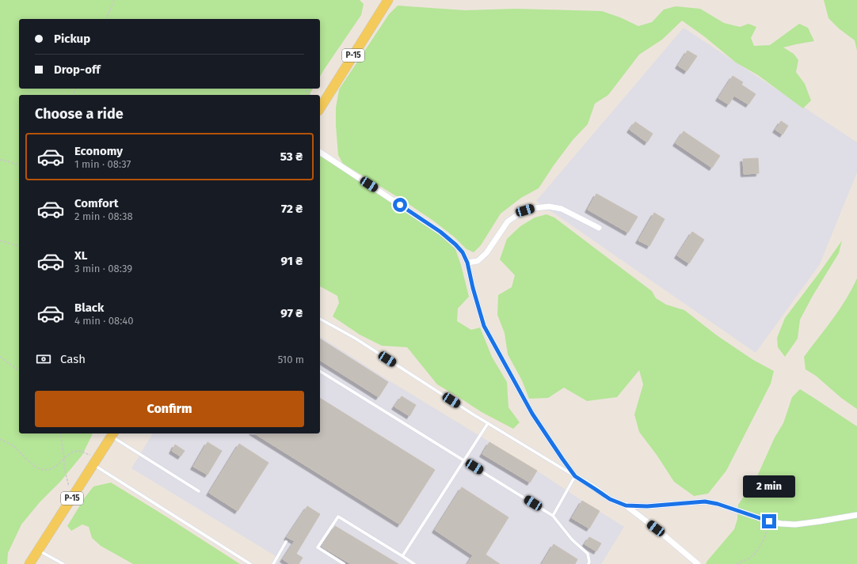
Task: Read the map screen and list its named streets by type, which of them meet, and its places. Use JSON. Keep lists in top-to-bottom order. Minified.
{"streets":{"main road":["Р-15"]},"page":{"banner":["Pickup","Drop-off"],"heading":"Choose a ride","list":[{"name":"Economy","note":"1 min · 08:37","value":"53 ₴"},{"name":"Comfort","note":"2 min · 08:38","value":"72 ₴"},{"name":"XL","note":"3 min · 08:39","value":"91 ₴"},{"name":"Black","note":"4 min · 08:40","value":"97 ₴"}],"pay":["Cash","510 m"],"buttons":"Confirm","bubble":"2 min"}}
